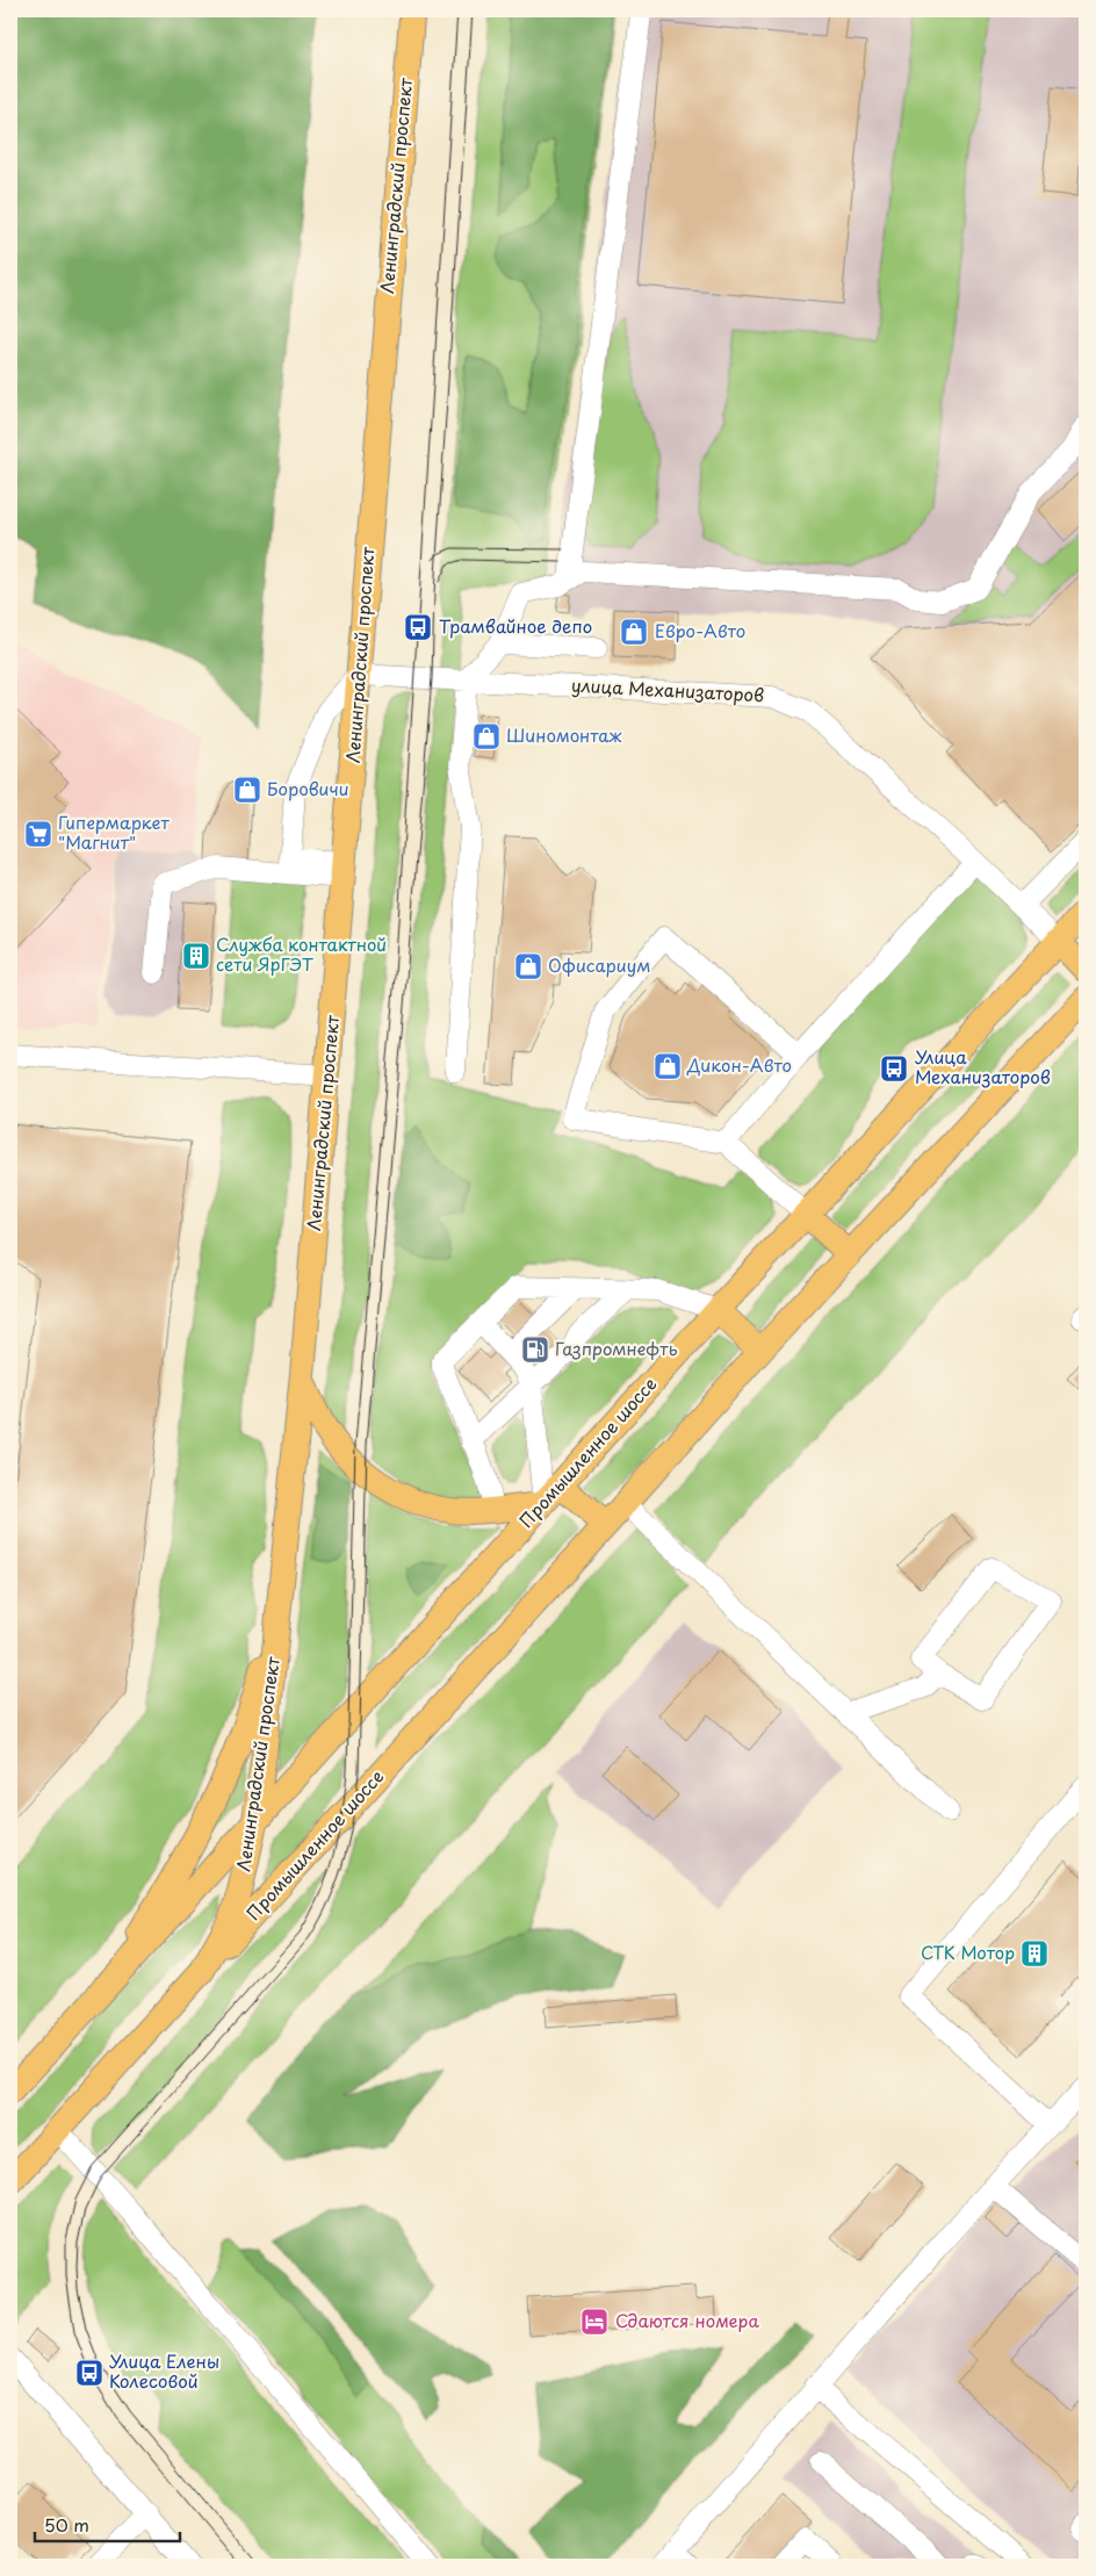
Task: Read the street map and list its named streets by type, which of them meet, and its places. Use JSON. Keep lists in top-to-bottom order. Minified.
{"streets":{"main road":["Ленинградский проспект","Промышленное шоссе"],"street":["улица Механизаторов"]},"crossings":[["Ленинградский проспект","улица Механизаторов"],["Ленинградский проспект","Промышленное шоссе"],["улица Механизаторов","Промышленное шоссе"]],"places":{"bus stop":["Трамвайное депо","Улица Механизаторов","Улица Елены Колесовой"],"shop":["Евро-Авто","Шиномонтаж","Боровичи","Офисариум","Дикон-Авто"],"supermarket":["Гипермаркет \"Магнит\""],"building":["Служба контактной сети ЯрГЭТ","СТК Мотор"],"fuel station":["Газпромнефть"],"hotel":["Сдаются номера"]},"scale_bar":"50 m"}
